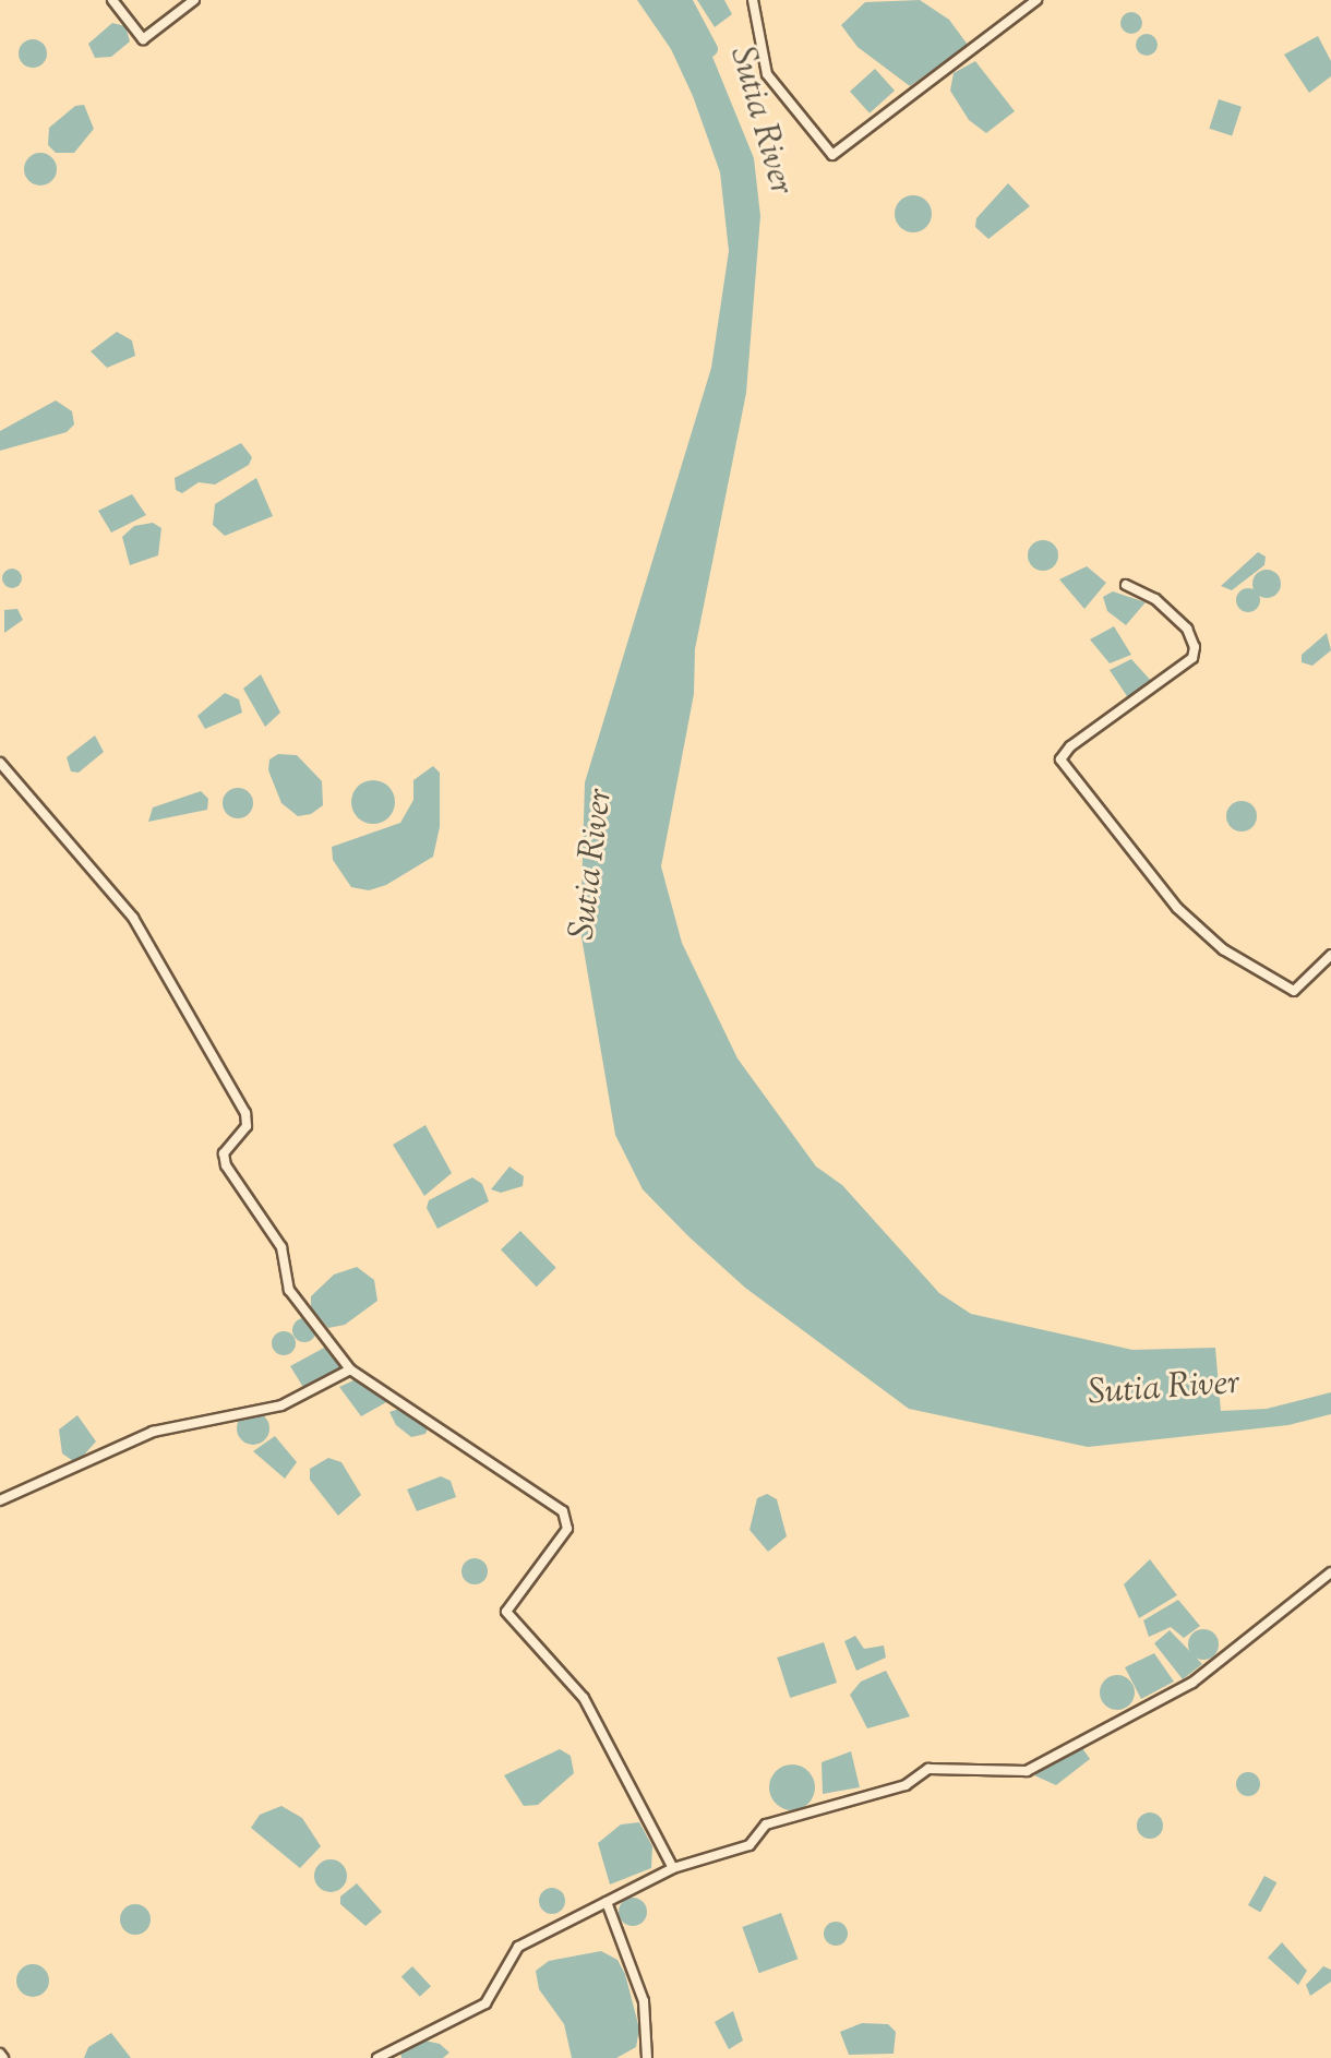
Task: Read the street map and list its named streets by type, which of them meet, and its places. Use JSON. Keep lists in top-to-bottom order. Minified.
{"water":["Sutia River"]}
